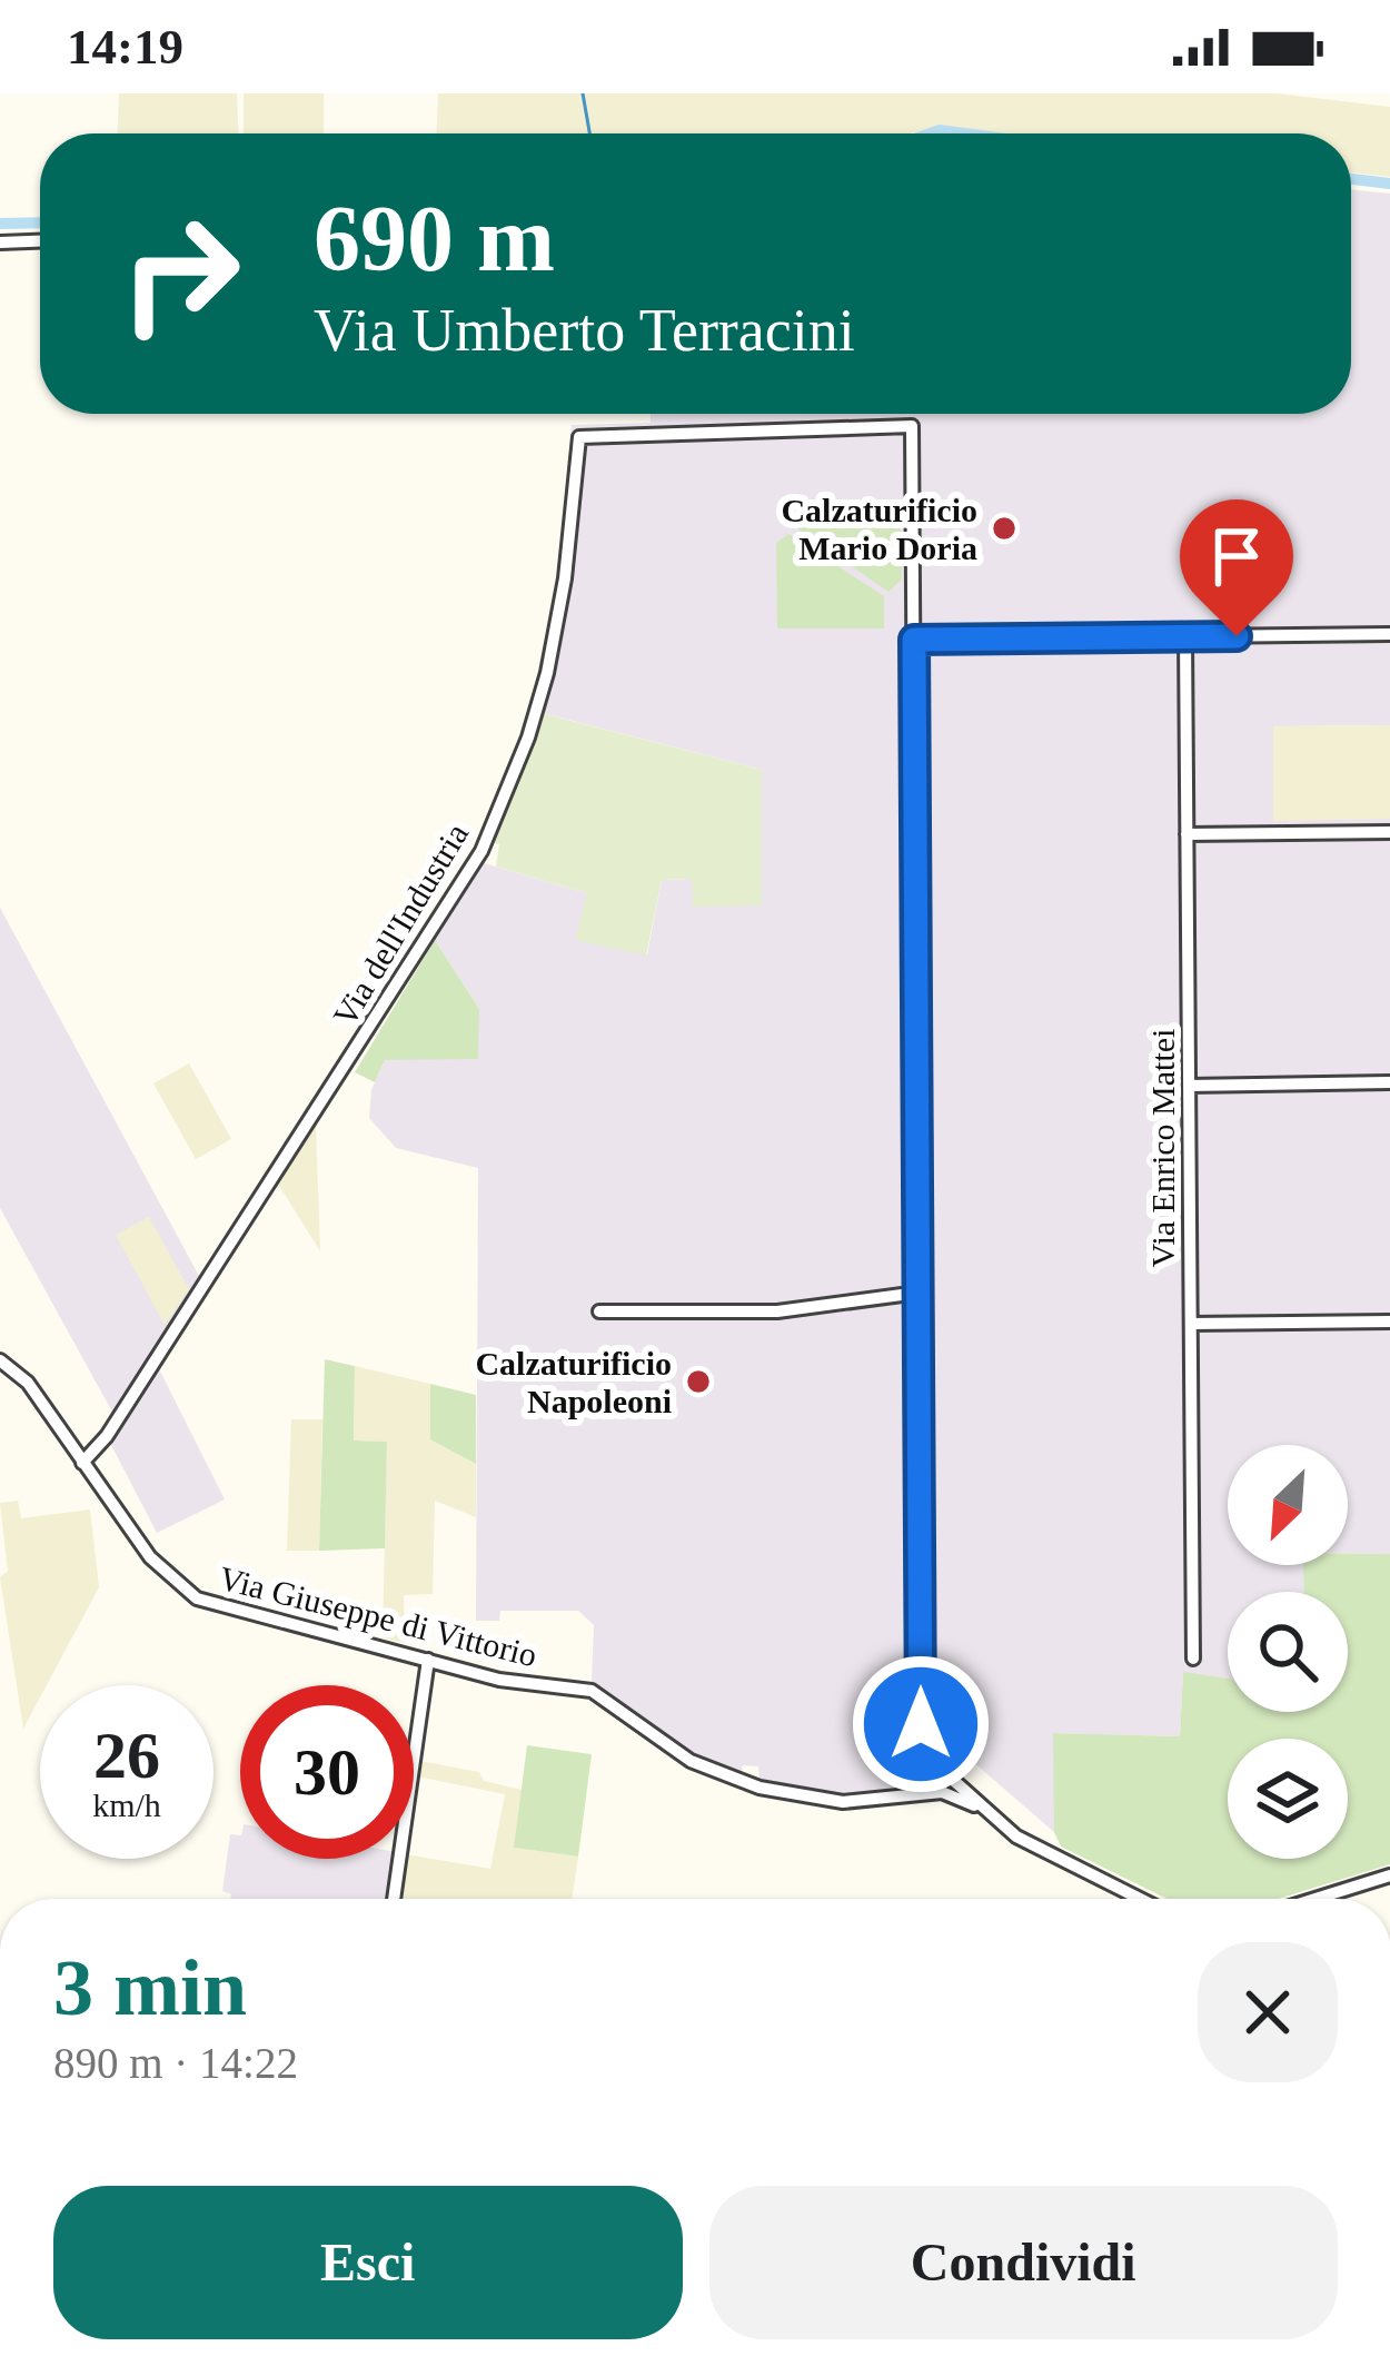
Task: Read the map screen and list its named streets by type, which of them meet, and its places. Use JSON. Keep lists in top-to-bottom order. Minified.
{"streets":{"street":["Via dell'Industria","Via Enrico Mattei","Via Giuseppe di Vittorio"]},"crossings":[["Via dell'Industria","Via Giuseppe di Vittorio"]],"places":["Calzaturificio Mario Doria","Calzaturificio Napoleoni"],"north":"bottom left","page":{"status":"14:19","turn":["690 m","Via Umberto Terracini"],"speed":"26 km/h","limit":"30","heading":["3 min","890 m · 14:22"],"buttons":["Esci","Condividi"]}}
